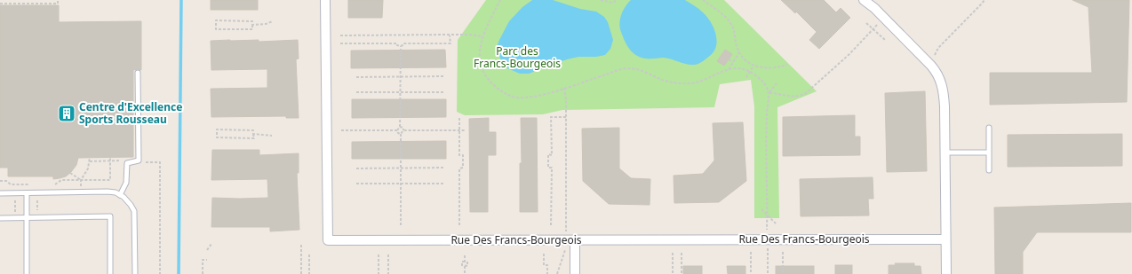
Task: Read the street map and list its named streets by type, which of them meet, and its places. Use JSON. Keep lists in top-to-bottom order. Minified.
{"streets":{"street":["Rue Des Francs-Bourgeois"]},"parks":["Parc des Francs-Bourgeois"],"places":{"building":["Centre d'Excellence Sports Rousseau"]}}
